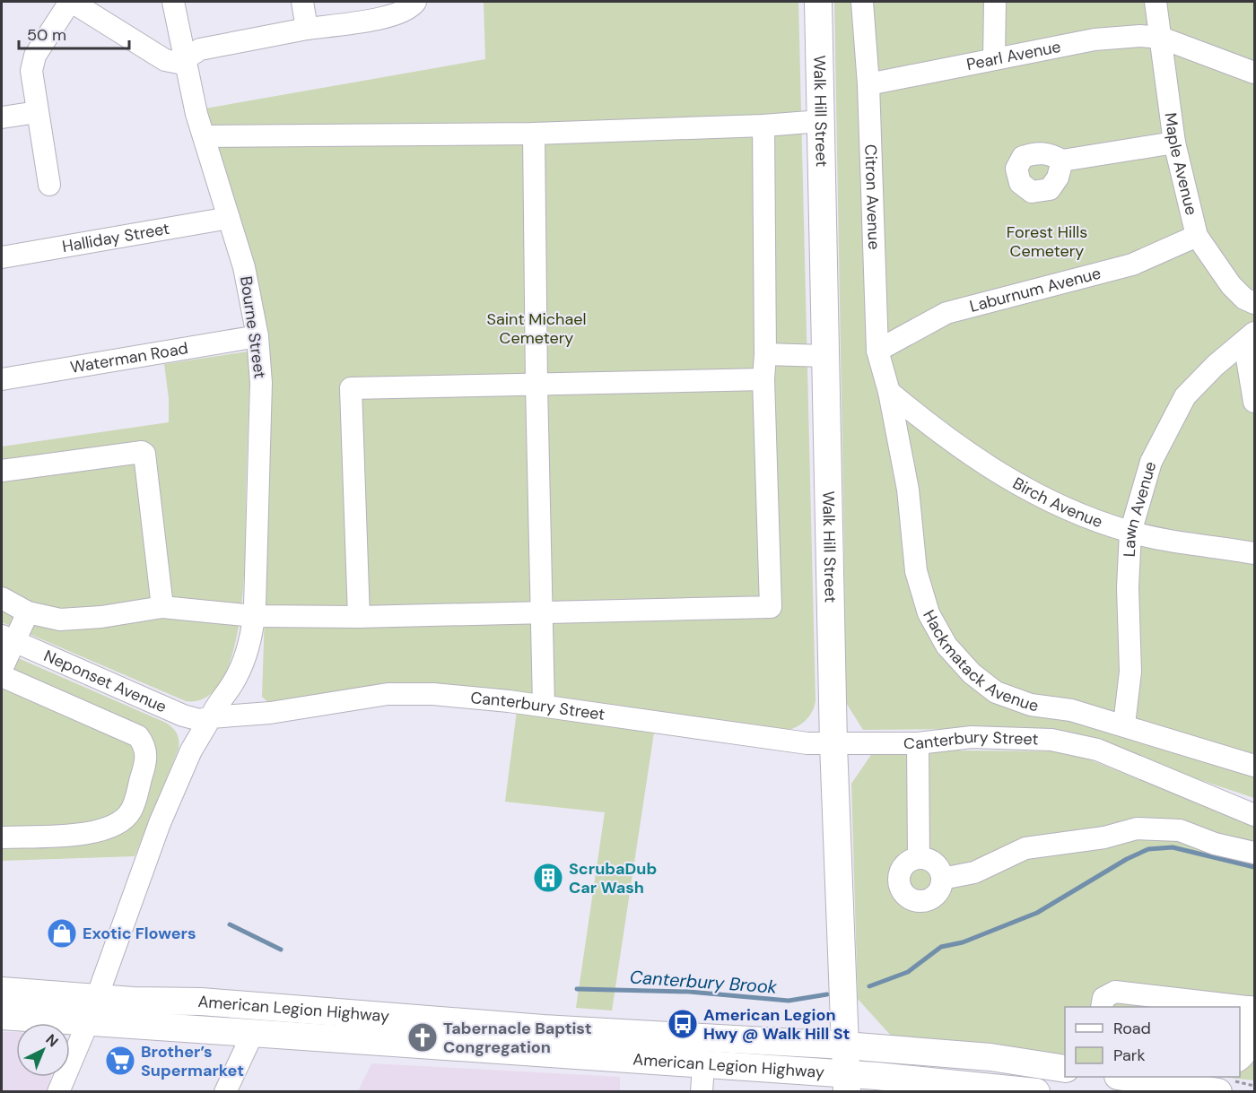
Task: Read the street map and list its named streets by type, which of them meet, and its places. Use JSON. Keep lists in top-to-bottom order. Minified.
{"streets":{"main road":["Walk Hill Street","American Legion Highway"],"street":["Pearl Avenue","Maple Avenue","Citron Avenue","Halliday Street","Laburnum Avenue","Bourne Street","Waterman Road","Birch Avenue","Lawn Avenue","Hackmatack Avenue","Neponset Avenue","Canterbury Street"]},"crossings":[["Pearl Avenue","Maple Avenue"],["Pearl Avenue","Citron Avenue"],["Walk Hill Street","Canterbury Street"],["Walk Hill Street","American Legion Highway"],["Maple Avenue","Laburnum Avenue"],["Citron Avenue","Laburnum Avenue"],["Citron Avenue","Birch Avenue"],["Citron Avenue","Hackmatack Avenue"],["Halliday Street","Bourne Street"],["Bourne Street","Waterman Road"],["Bourne Street","Neponset Avenue"],["Bourne Street","Canterbury Street"],["Birch Avenue","Lawn Avenue"],["Birch Avenue","Hackmatack Avenue"],["Lawn Avenue","Hackmatack Avenue"],["Neponset Avenue","Canterbury Street"]],"water":["Canterbury Brook"],"parks":["Forest Hills Cemetery","Saint Michael Cemetery"],"places":{"building":["ScrubaDub Car Wash"],"shop":["Exotic Flowers"],"bus stop":["American Legion Hwy @ Walk Hill St"],"church":["Tabernacle Baptist Congregation"],"supermarket":["Brother’s Supermarket"]},"legend":["Road","Park"],"scale_bar":"50 m","north":"top right"}
